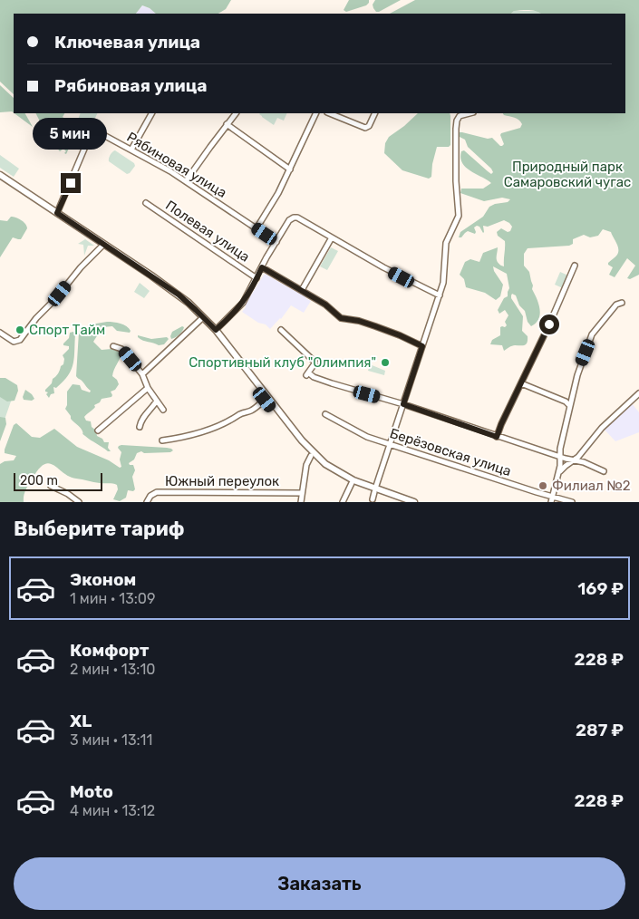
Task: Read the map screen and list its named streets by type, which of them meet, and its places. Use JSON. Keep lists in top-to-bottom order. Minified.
{"streets":{"street":["Рябиновая улица","Полевая улица","Берёзовская улица","Южный переулок"]},"parks":["Природный парк Самаровский чугас"],"places":["Спорт Тайм","Спортивный клуб \"Олимпия\"","Филиал №2"],"scale_bar":"200 m","page":{"banner":["Ключевая улица","Рябиновая улица"],"bubble":"5 мин","scale":"200 m","heading":"Выберите тариф","list":[{"name":"Эконом","note":"1 мин · 13:09","value":"169 ₽"},{"name":"Комфорт","note":"2 мин · 13:10","value":"228 ₽"},{"name":"XL","note":"3 мин · 13:11","value":"287 ₽"},{"name":"Moto","note":"4 мин · 13:12","value":"228 ₽"}],"buttons":"Заказать"}}
